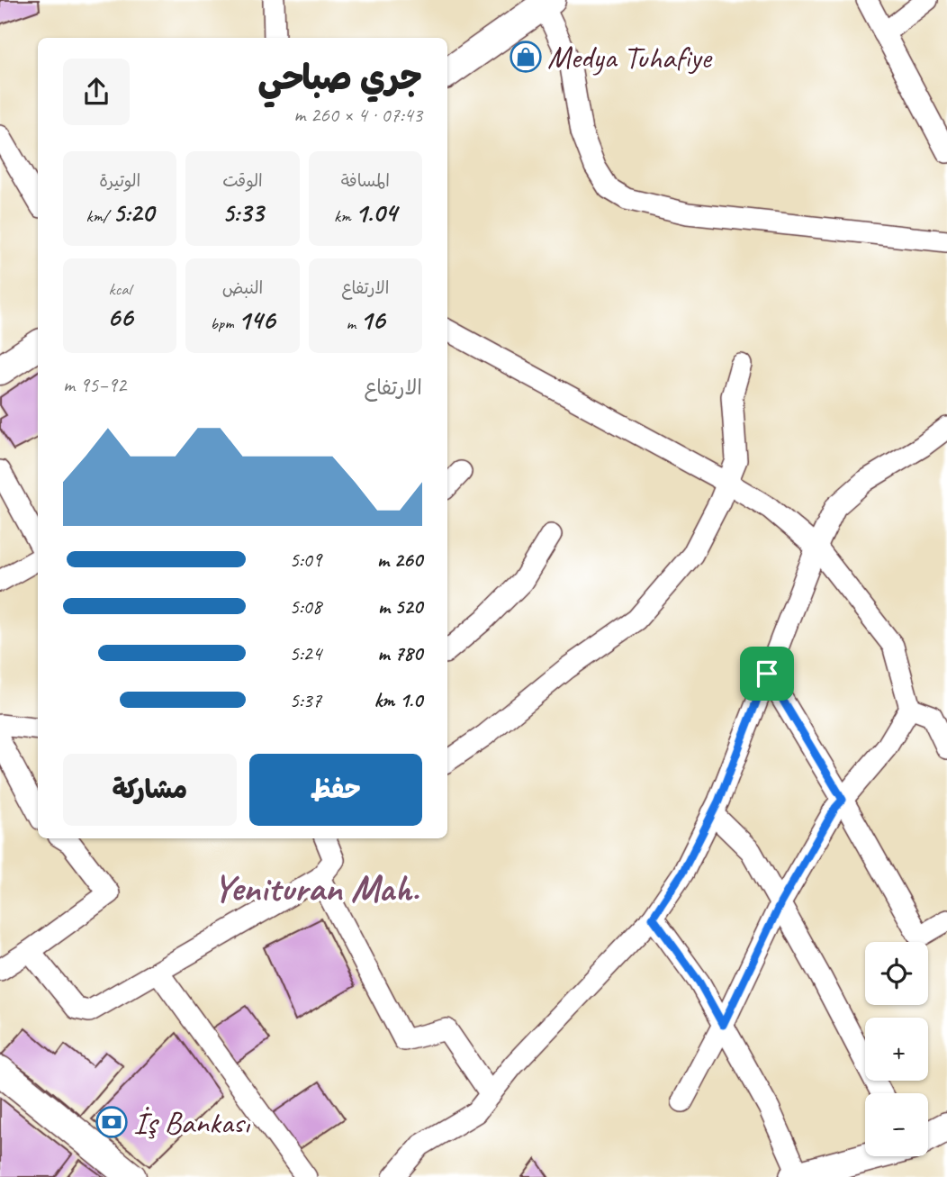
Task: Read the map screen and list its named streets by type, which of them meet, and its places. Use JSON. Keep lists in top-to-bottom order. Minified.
{"districts":["Yenituran Mah."],"places":{"shop":["Medya Tuhafiye"],"bank":["İş Bankası"]},"page":{"heading":["جري صباحي","07:43 · 4 × 260 m"],"stats":[["المسافة","1.04 km"],["الوقت","5:33"],["الوتيرة","5:20 /km"],["الارتفاع","16 m"],["النبض","146 bpm"],["kcal","66"]],"chart":["الارتفاع","92–95 m"],"list":[{"name":"260 m","note":"5:09"},{"name":"520 m","note":"5:08"},{"name":"780 m","note":"5:24"},{"name":"1.0 km","note":"5:37"}],"buttons":["حفظ","مشاركة"],"map_buttons":["+","−"]}}
